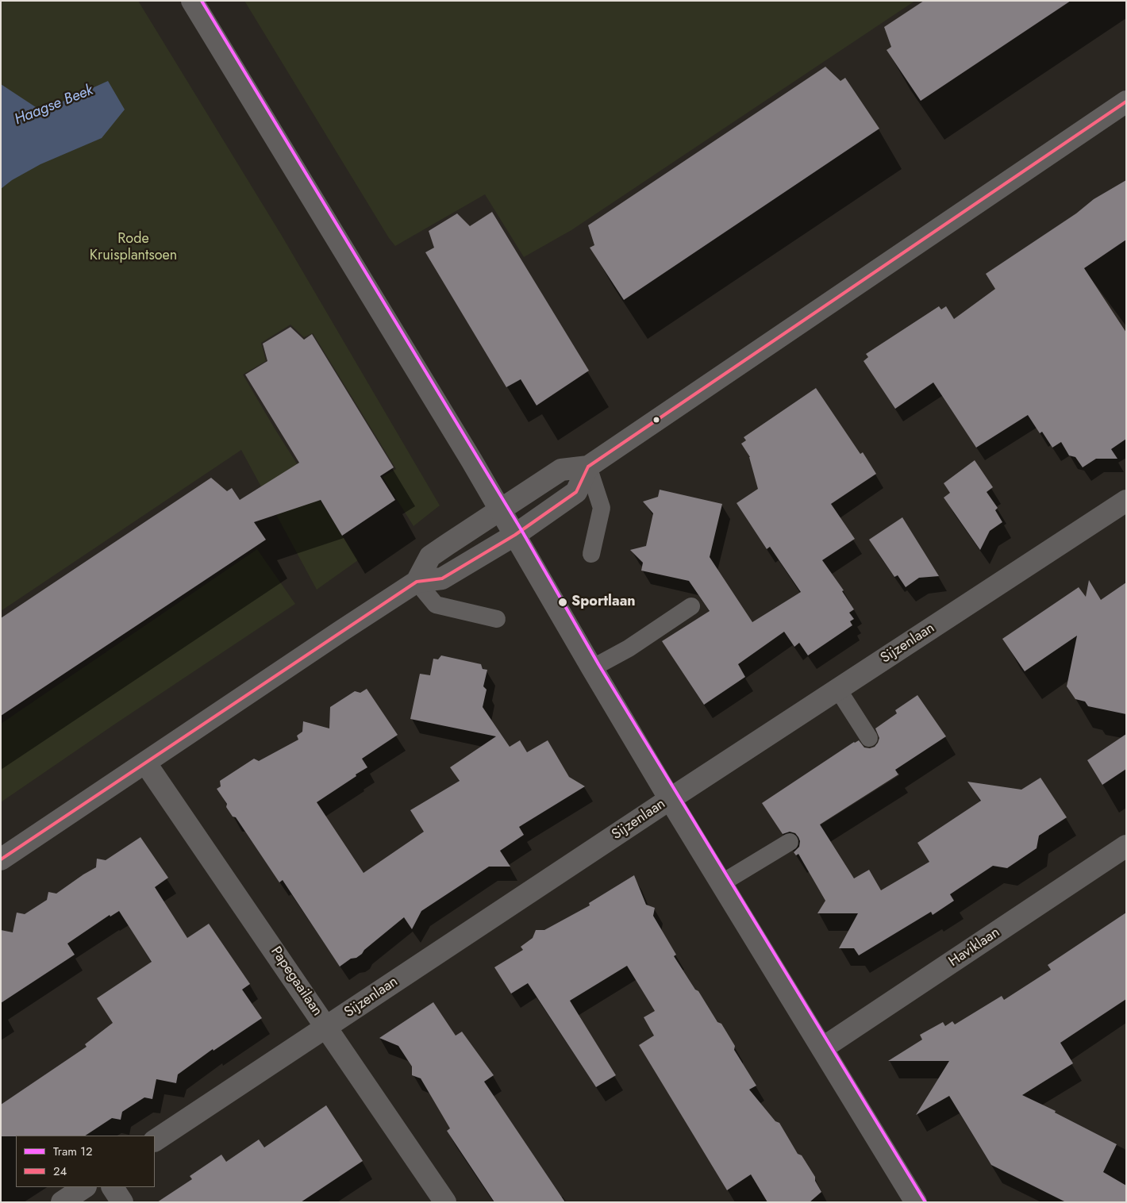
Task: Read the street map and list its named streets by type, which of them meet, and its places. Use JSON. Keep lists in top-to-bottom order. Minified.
{"streets":{"street":["Sijzenlaan","Haviklaan","Papegaailaan"]},"crossings":[["Sijzenlaan","Papegaailaan"]],"water":["Haagse Beek"],"parks":["Rode Kruisplantsoen"],"places":["Sportlaan"],"lines":["tram line 12","transit line 24"],"legend":["Tram 12","24"]}
